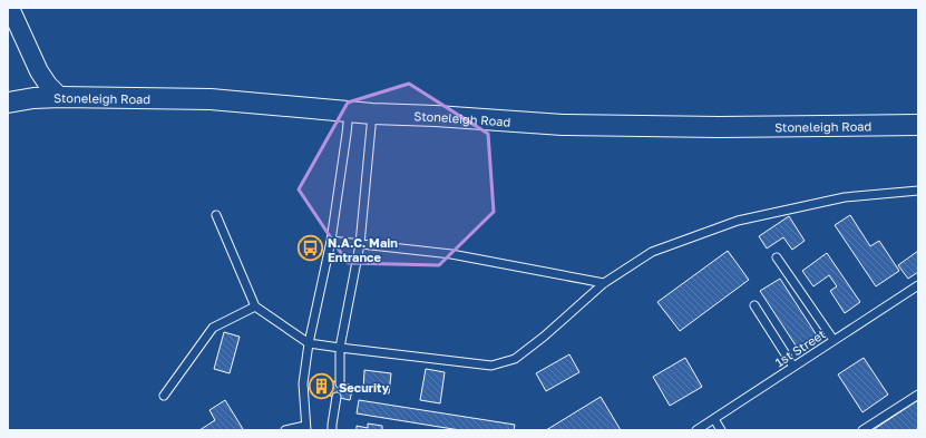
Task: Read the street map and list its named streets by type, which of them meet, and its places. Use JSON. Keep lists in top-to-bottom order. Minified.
{"streets":{"main road":["Stoneleigh Road"],"lane":["1st Street"]},"places":{"bus stop":["N.A.C. Main Entrance"],"building":["Security"]}}
